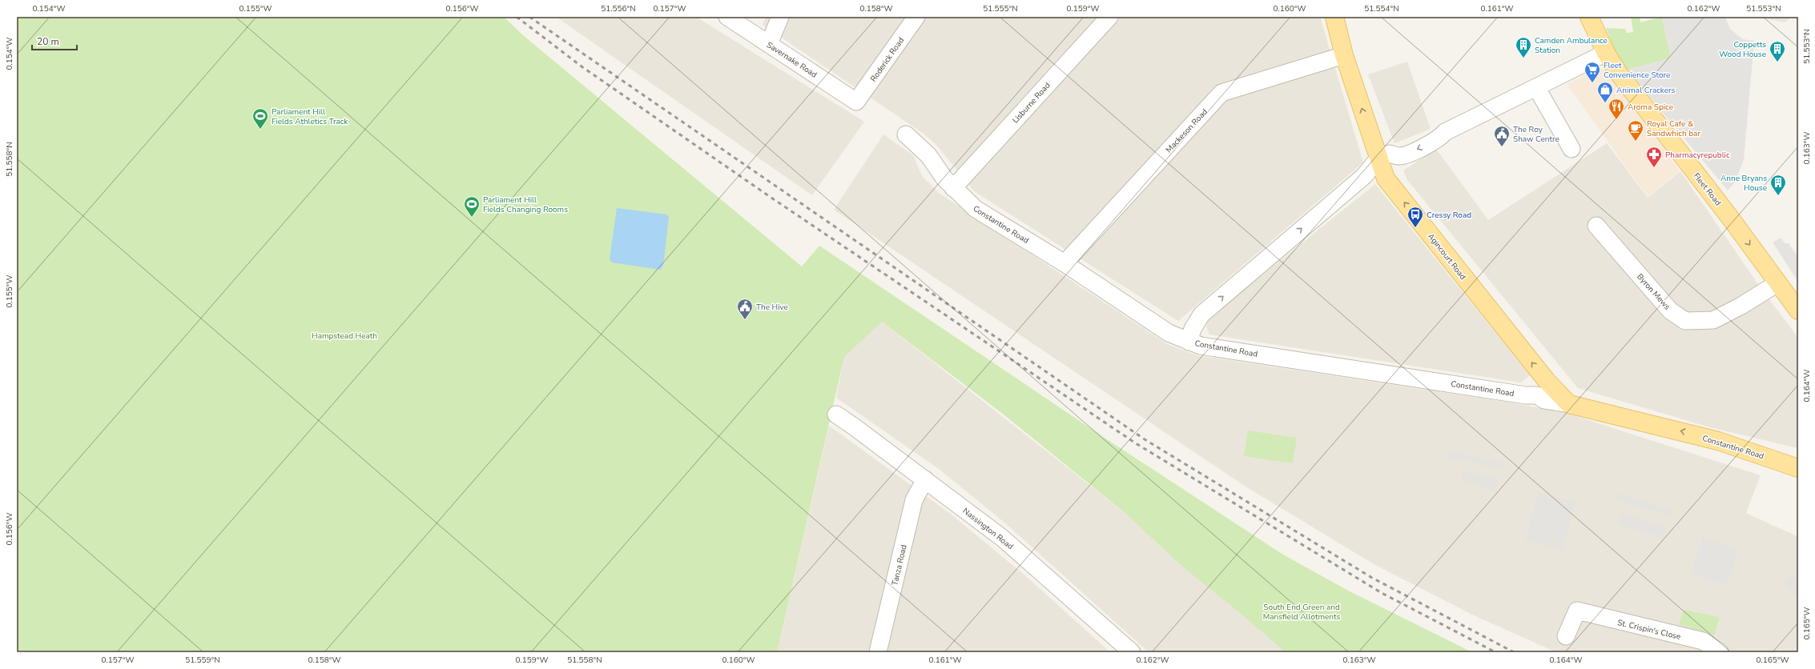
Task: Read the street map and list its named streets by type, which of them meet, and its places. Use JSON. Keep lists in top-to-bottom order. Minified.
{"streets":{"main road":["Fleet Road","Constantine Road","Agincourt Road"],"street":["Savernake Road","Roderick Road","Lisburne Road","Mackeson Road","Byron Mews","Nassington Road","Tanza Road","St. Crispin's Close"]},"crossings":[["Savernake Road","Roderick Road"],["Lisburne Road","Constantine Road"],["Mackeson Road","Constantine Road"],["Mackeson Road","Agincourt Road"],["Fleet Road","Byron Mews"],["Constantine Road","Agincourt Road"],["Nassington Road","Tanza Road"]],"one_way":["Fleet Road","Agincourt Road"],"parks":["Hampstead Heath","South End Green and Mansfield Allotments"],"places":{"building":["Camden Ambulance Station","Coppetts Wood House","Anne Bryans House"],"supermarket":["Fleet Convenience Store"],"shop":["Animal Crackers"],"restaurant":["Aroma Spice"],"sports":["Parliament Hill Fields Athletics Track","Parliament Hill Fields Changing Rooms"],"cafe":["Royal Cafe & Sandwhich bar"],"public building":["The Roy Shaw Centre","The Hive"],"pharmacy":["Pharmacyrepublic"],"bus stop":["Cressy Road"]},"scale_bar":"20 m","coordinates":["0.154°W","0.155°W","0.156°W","51.556°N","0.157°W","0.158°W","51.555°N","0.159°W","0.160°W","51.554°N","0.161°W","0.162°W","51.553°N","0.163°W","51.558°N","0.164°W","0.165°W","51.559°N"]}
